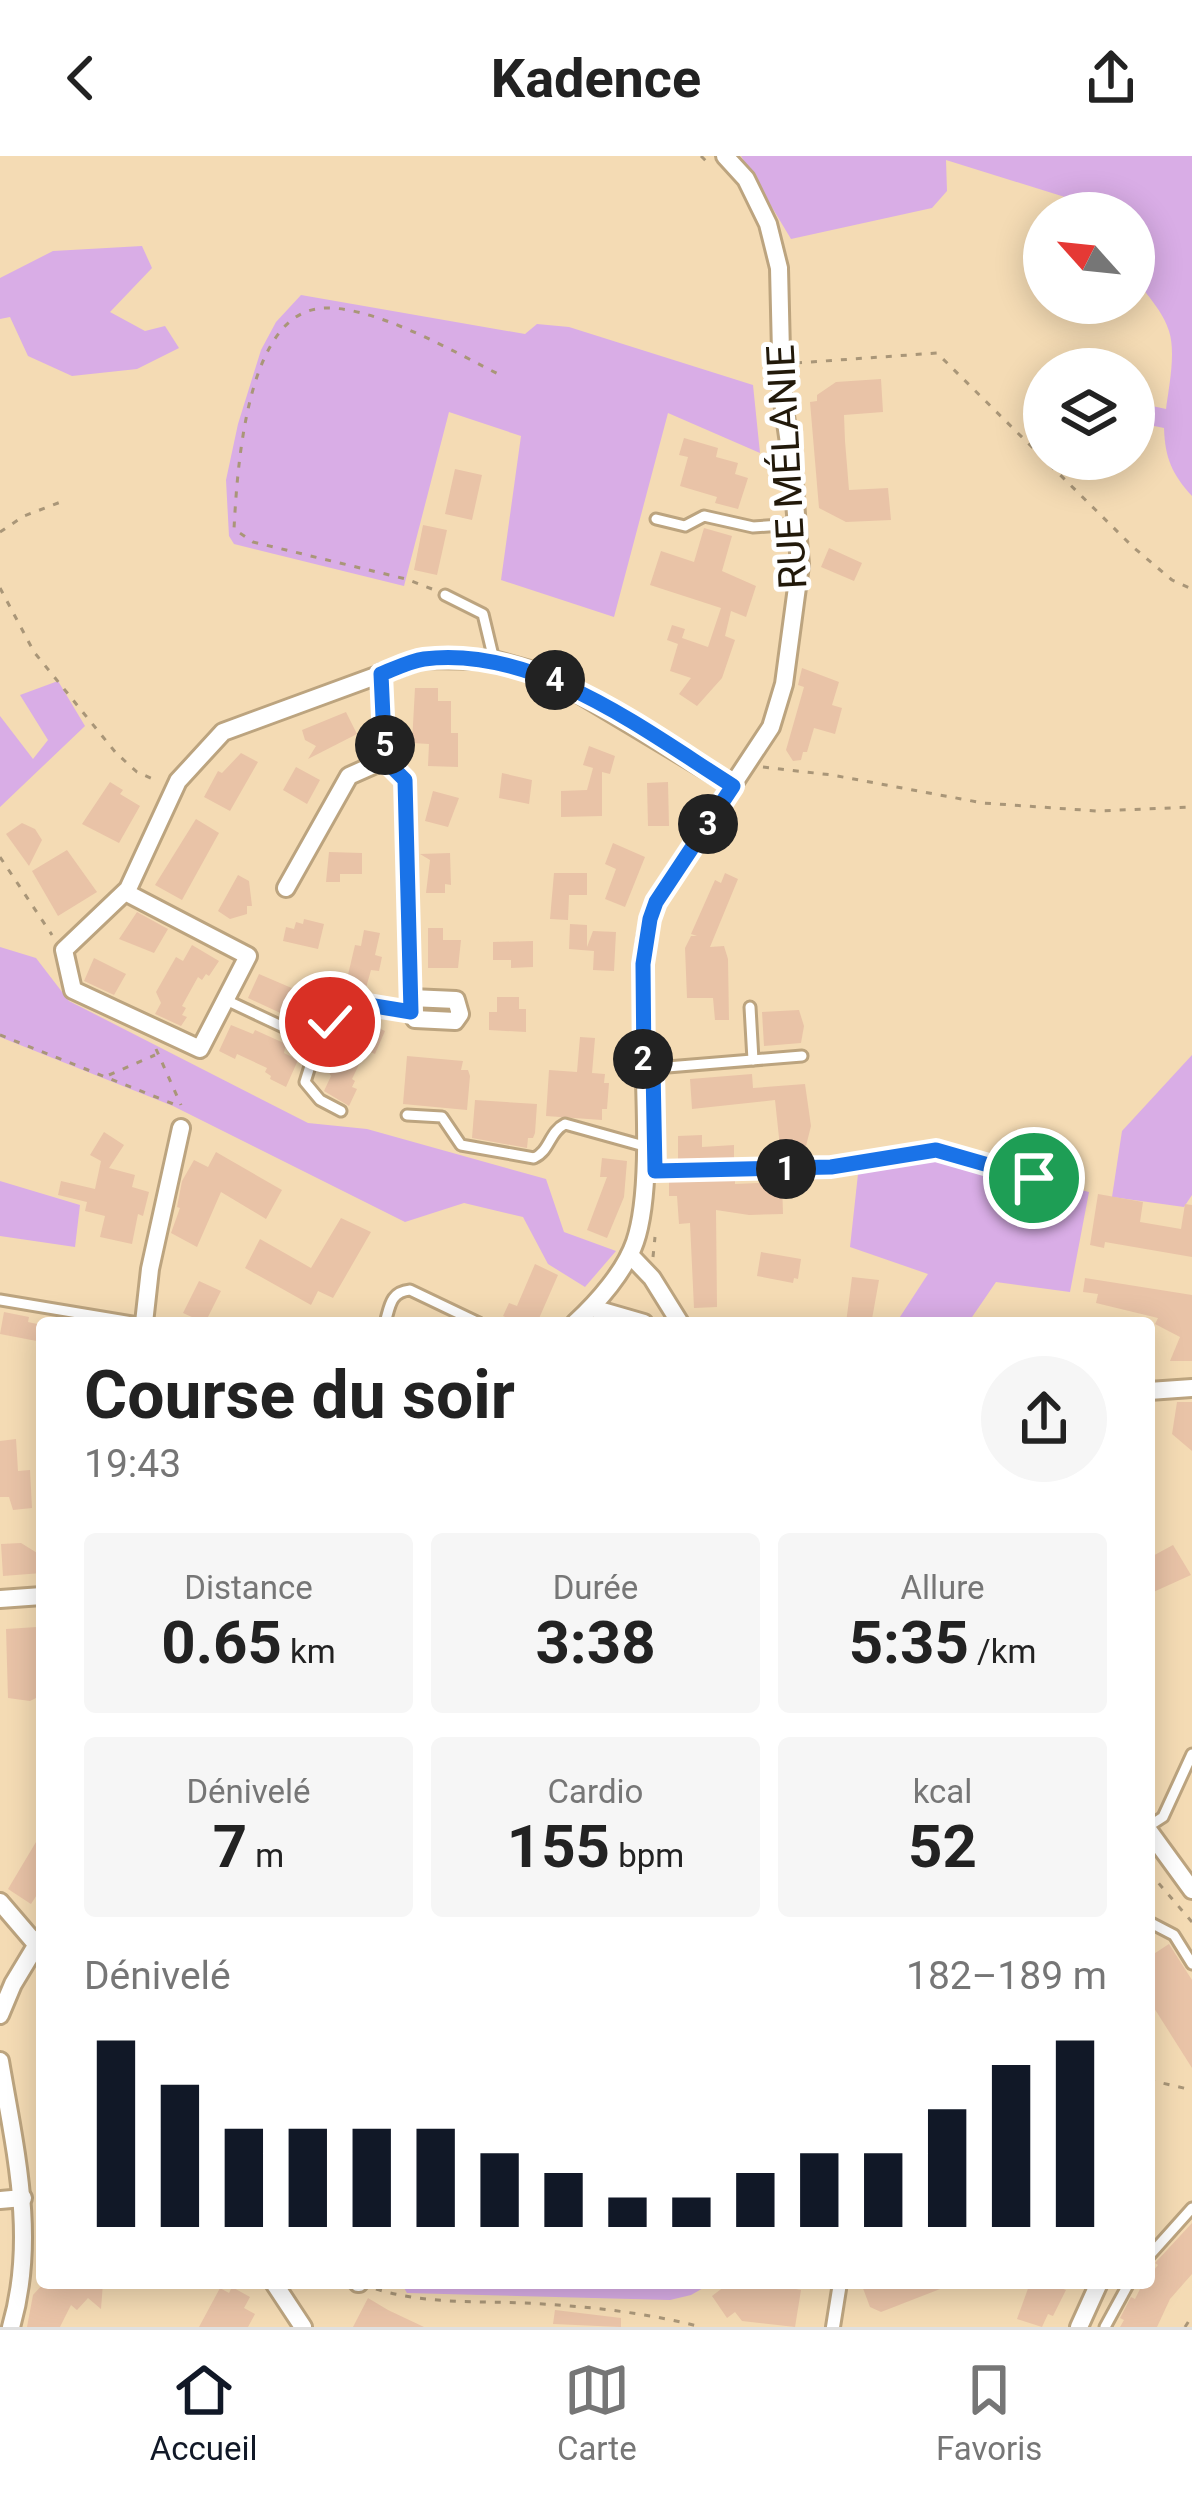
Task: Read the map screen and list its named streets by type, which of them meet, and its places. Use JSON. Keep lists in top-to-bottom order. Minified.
{"streets":{"street":["RUE MÉLANIE"]},"north":"top left","page":{"header":"Kadence","pins":["4","5","3","2","1"],"heading":["Course du soir","19:43"],"stats":[["Distance","0.65 km"],["Durée","3:38"],["Allure","5:35 /km"],["Dénivelé","7 m"],["Cardio","155 bpm"],["kcal","52"]],"chart":["Dénivelé","182–189 m"],"tabs":["Accueil","Carte","Favoris"]}}
